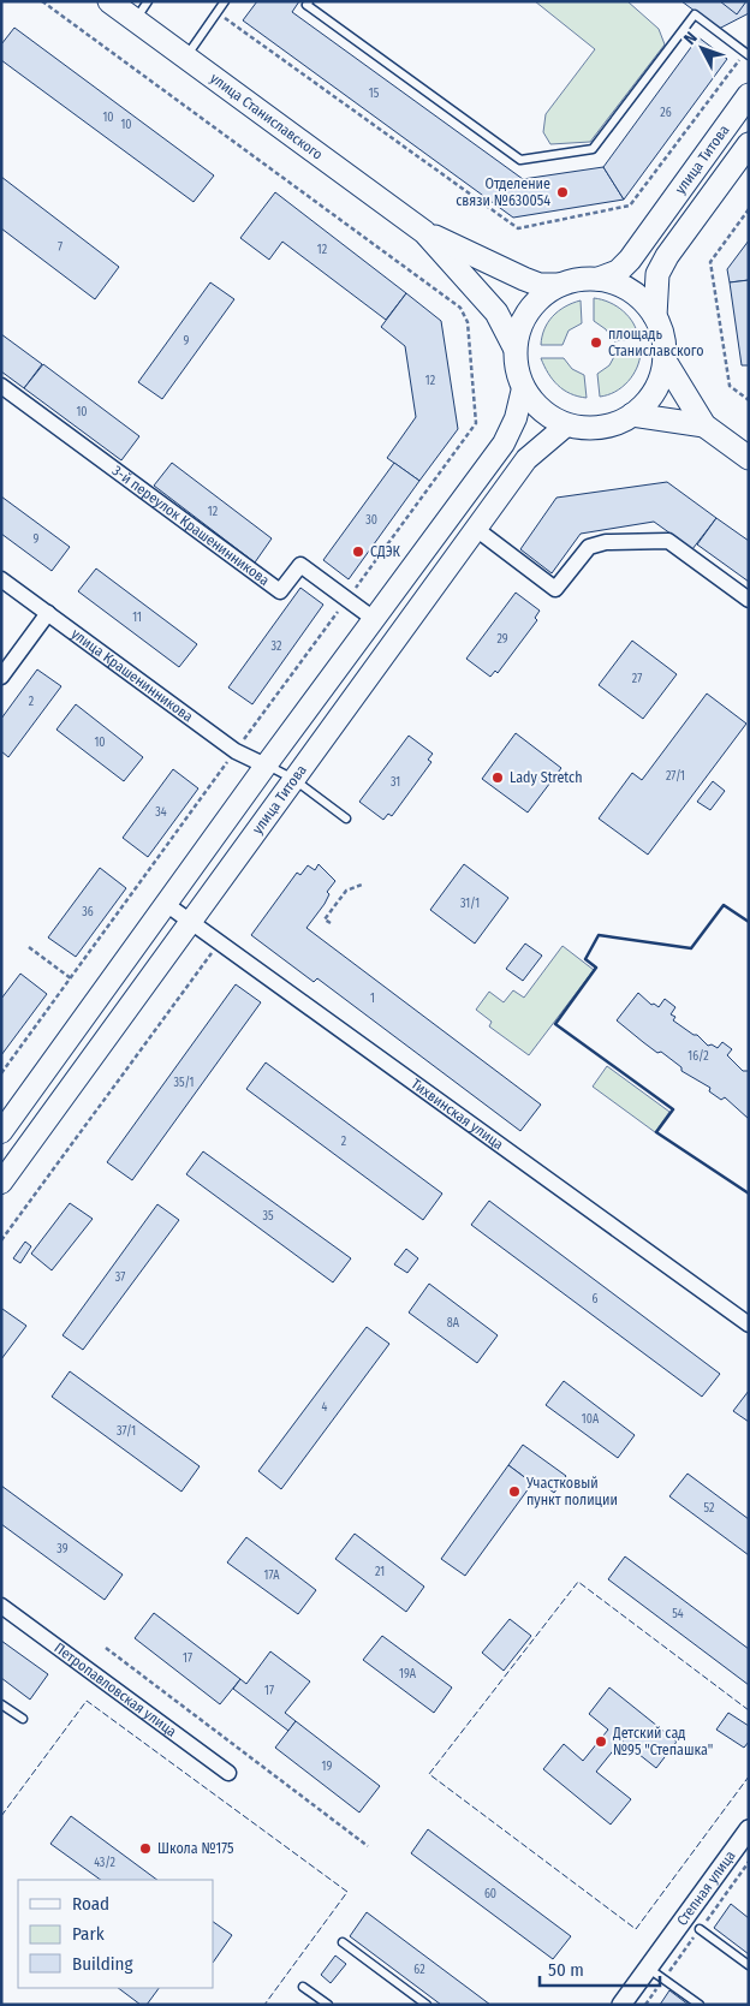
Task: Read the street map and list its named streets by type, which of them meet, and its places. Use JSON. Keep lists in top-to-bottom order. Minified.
{"streets":{"main road":["улица Станиславского","улица Титова"],"street":["3-й переулок Крашенинникова","улица Крашенинникова","Тихвинская улица","Петропавловская улица","Степная улица"]},"crossings":[["улица Титова","3-й переулок Крашенинникова"],["улица Титова","улица Крашенинникова"],["улица Титова","Тихвинская улица"]],"places":["Отделение связи №630054","площадь Станиславского","СДЭК","Lady Stretch","Участковый пункт полиции","Детский сад №95 \"Степашка\"","Школа №175"],"house_numbers":["15","26","10","10","7","12","9","12","10","12","30","9","11","29","32","27","2","10","27/1","31","34","31/1","36","1","16/2","35/1","2","35","37","6","8А","4","10А","37/1","52","39","21","17А","54","17","19А","17","19","43/2","60","62"],"legend":["Road","Park","Building"],"scale_bar":"50 m","north":"top left"}
